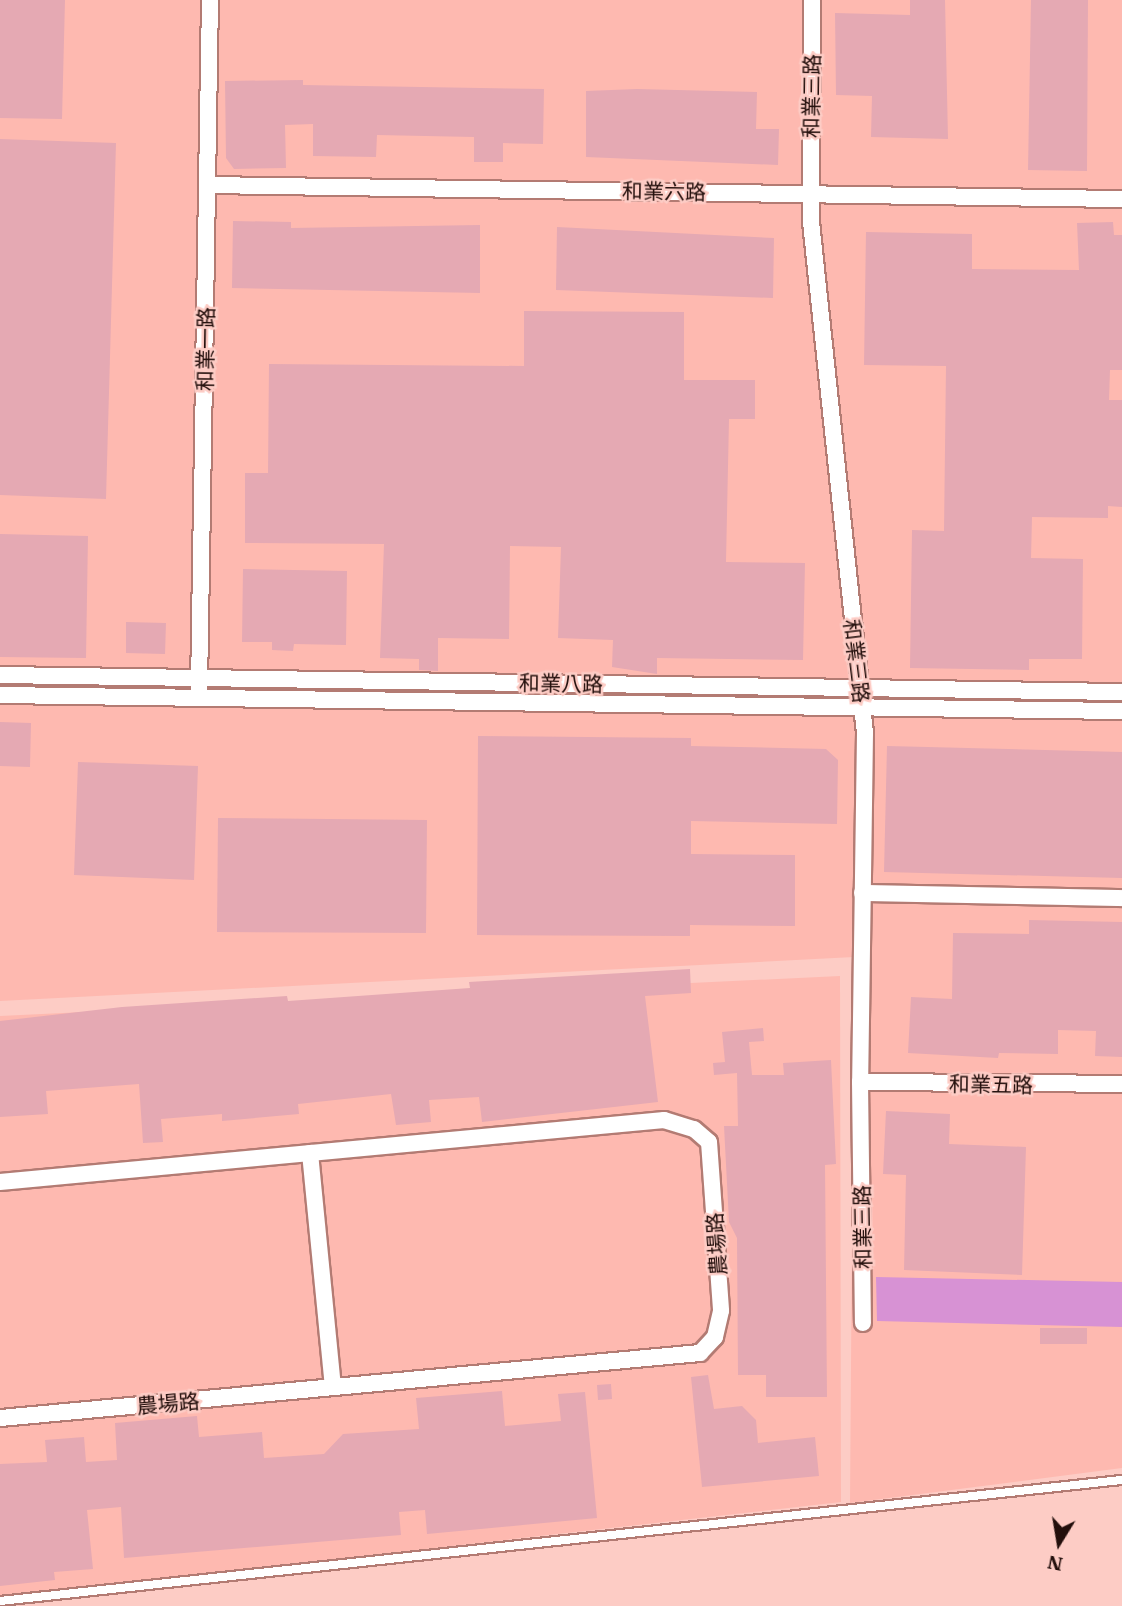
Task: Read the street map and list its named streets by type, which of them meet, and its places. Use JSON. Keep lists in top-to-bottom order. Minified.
{"streets":{"street":["和業三路","和業六路","和業一路","和業八路","和業五路","農場路"]},"crossings":[["和業三路","和業六路"],["和業三路","和業八路"],["和業三路","和業五路"],["和業六路","和業一路"],["和業一路","和業八路"]],"north":"bottom"}
